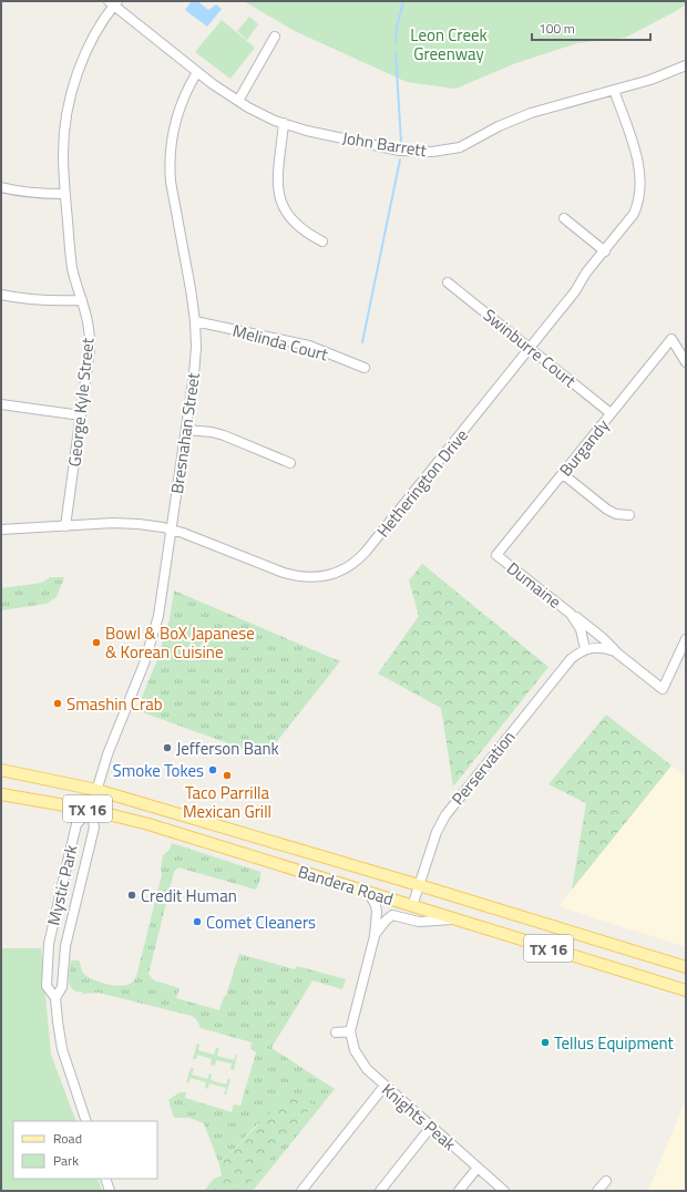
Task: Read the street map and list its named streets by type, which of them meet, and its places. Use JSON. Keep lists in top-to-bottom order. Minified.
{"streets":{"main road":["TX 16","Bandera Road"],"street":["John Barrett","Melinda Court","Swinburre Court","George Kyle Street","Bresnahan Street","Burgandy","Hetherington Drive","Dumaine","Perservation","Mystic Park","Knights Peak"]},"crossings":[["John Barrett","George Kyle Street"],["John Barrett","Bresnahan Street"],["John Barrett","Hetherington Drive"],["Melinda Court","Bresnahan Street"],["Swinburre Court","Burgandy"],["Swinburre Court","Hetherington Drive"],["George Kyle Street","Hetherington Drive"],["Bresnahan Street","Hetherington Drive"],["Bresnahan Street","Mystic Park"],["Bresnahan Street","Bandera Road"],["Burgandy","Dumaine"],["Dumaine","Perservation"],["Perservation","Bandera Road"],["Mystic Park","Bandera Road"],["Bandera Road","Knights Peak"]],"parks":["Leon Creek Greenway"],"places":["Bowl & BoX Japanese & Korean Cuisine","Smashin Crab","Jefferson Bank","Smoke Tokes","Taco Parrilla Mexican Grill","Credit Human","Comet Cleaners","Tellus Equipment"],"legend":["Road","Park"],"scale_bar":"100 m"}
